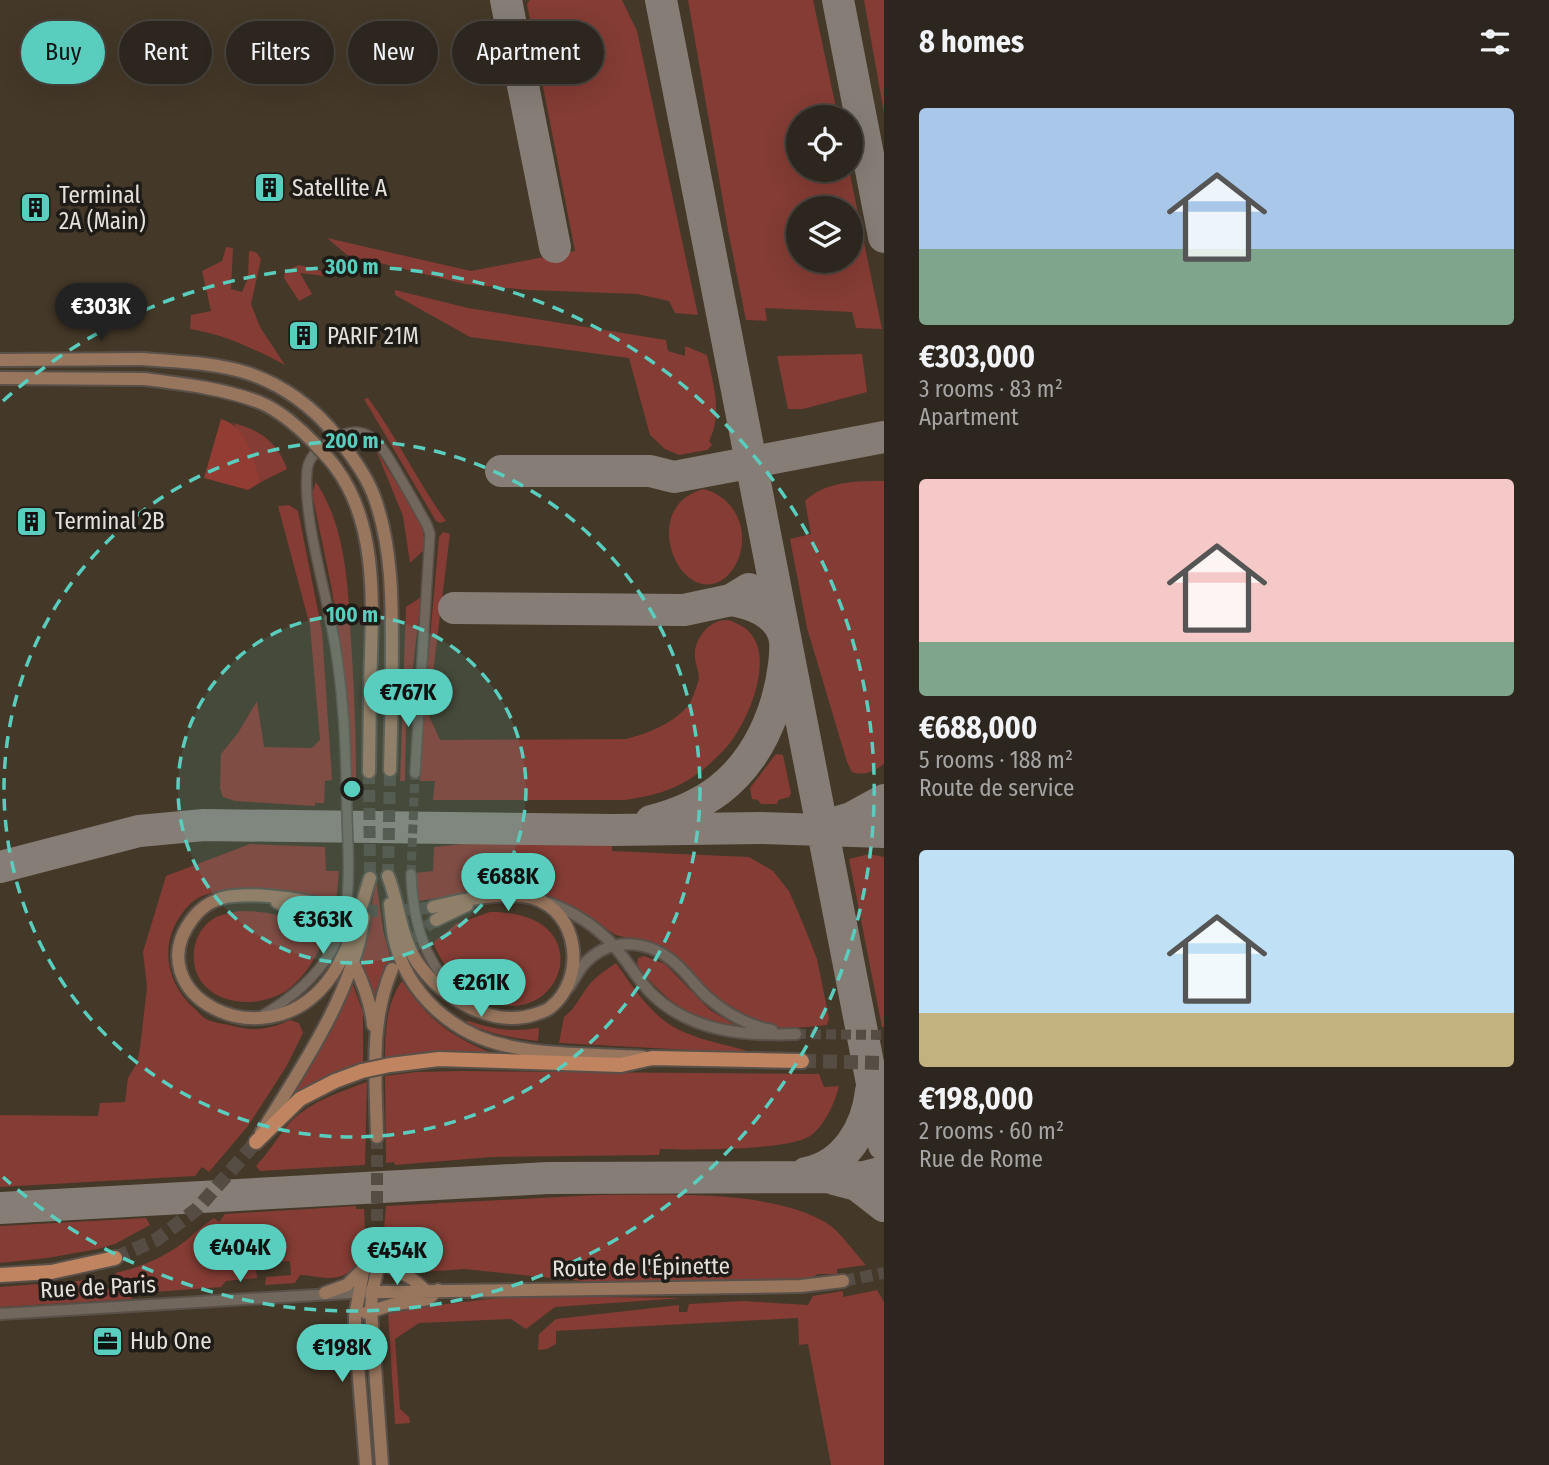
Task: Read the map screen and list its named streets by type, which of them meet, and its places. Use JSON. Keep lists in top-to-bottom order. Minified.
{"streets":{"main road":["Route de l'Épinette","Rue de Paris"]},"crossings":[["Route de l'Épinette","Rue de Paris"]],"places":{"building":["Satellite A","Terminal 2A (Main)","PARIF 21M","Terminal 2B"],"office":["Hub One"]},"page":{"heading":"8 homes","chip":["Buy","Rent","Filters","New","Apartment"],"list":[{"name":"€303,000","note":"3 rooms · 83 m² · Apartment"},{"name":"€688,000","note":"5 rooms · 188 m² · Route de service"},{"name":"€198,000","note":"2 rooms · 60 m² · Rue de Rome"}],"price":["€303K","€767K","€688K","€363K","€261K","€404K","€454K","€198K"]},"rings":["300 m","200 m","100 m"]}
